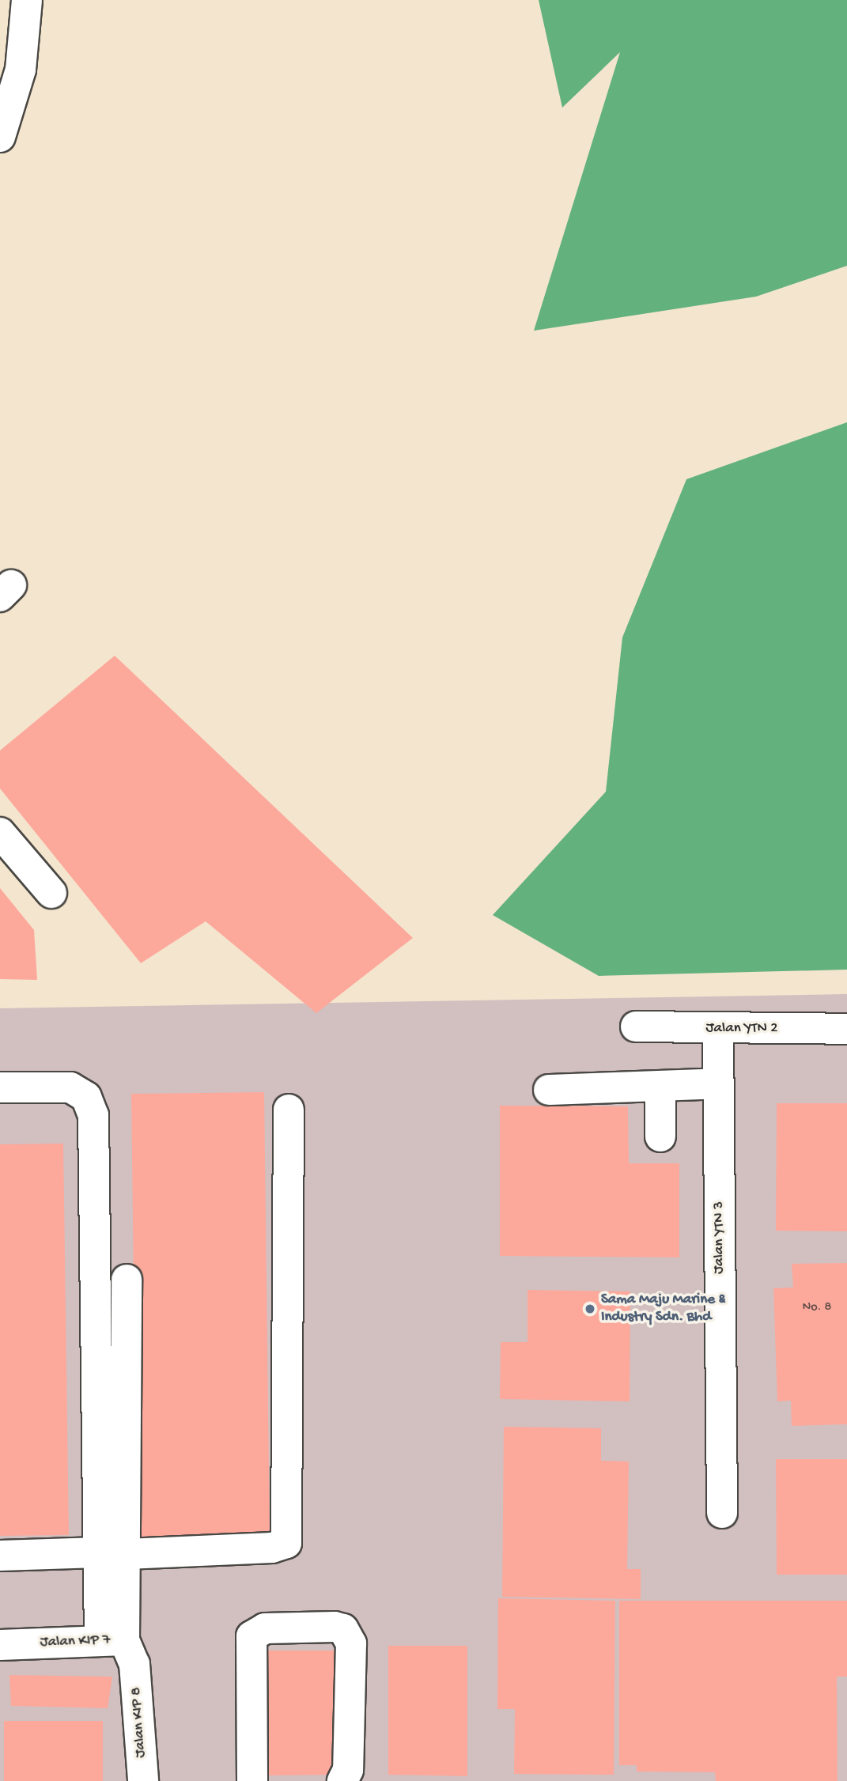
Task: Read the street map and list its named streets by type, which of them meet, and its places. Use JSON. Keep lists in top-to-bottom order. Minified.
{"streets":{"street":["Jalan YTN 2","Jalan YTN 3","Jalan KIP 7","Jalan KIP 8"]},"crossings":[["Jalan YTN 2","Jalan YTN 3"],["Jalan KIP 7","Jalan KIP 8"]],"places":["Sama Maju Marine & Industry Sdn. Bhd"],"house_numbers":["No. 8"]}
